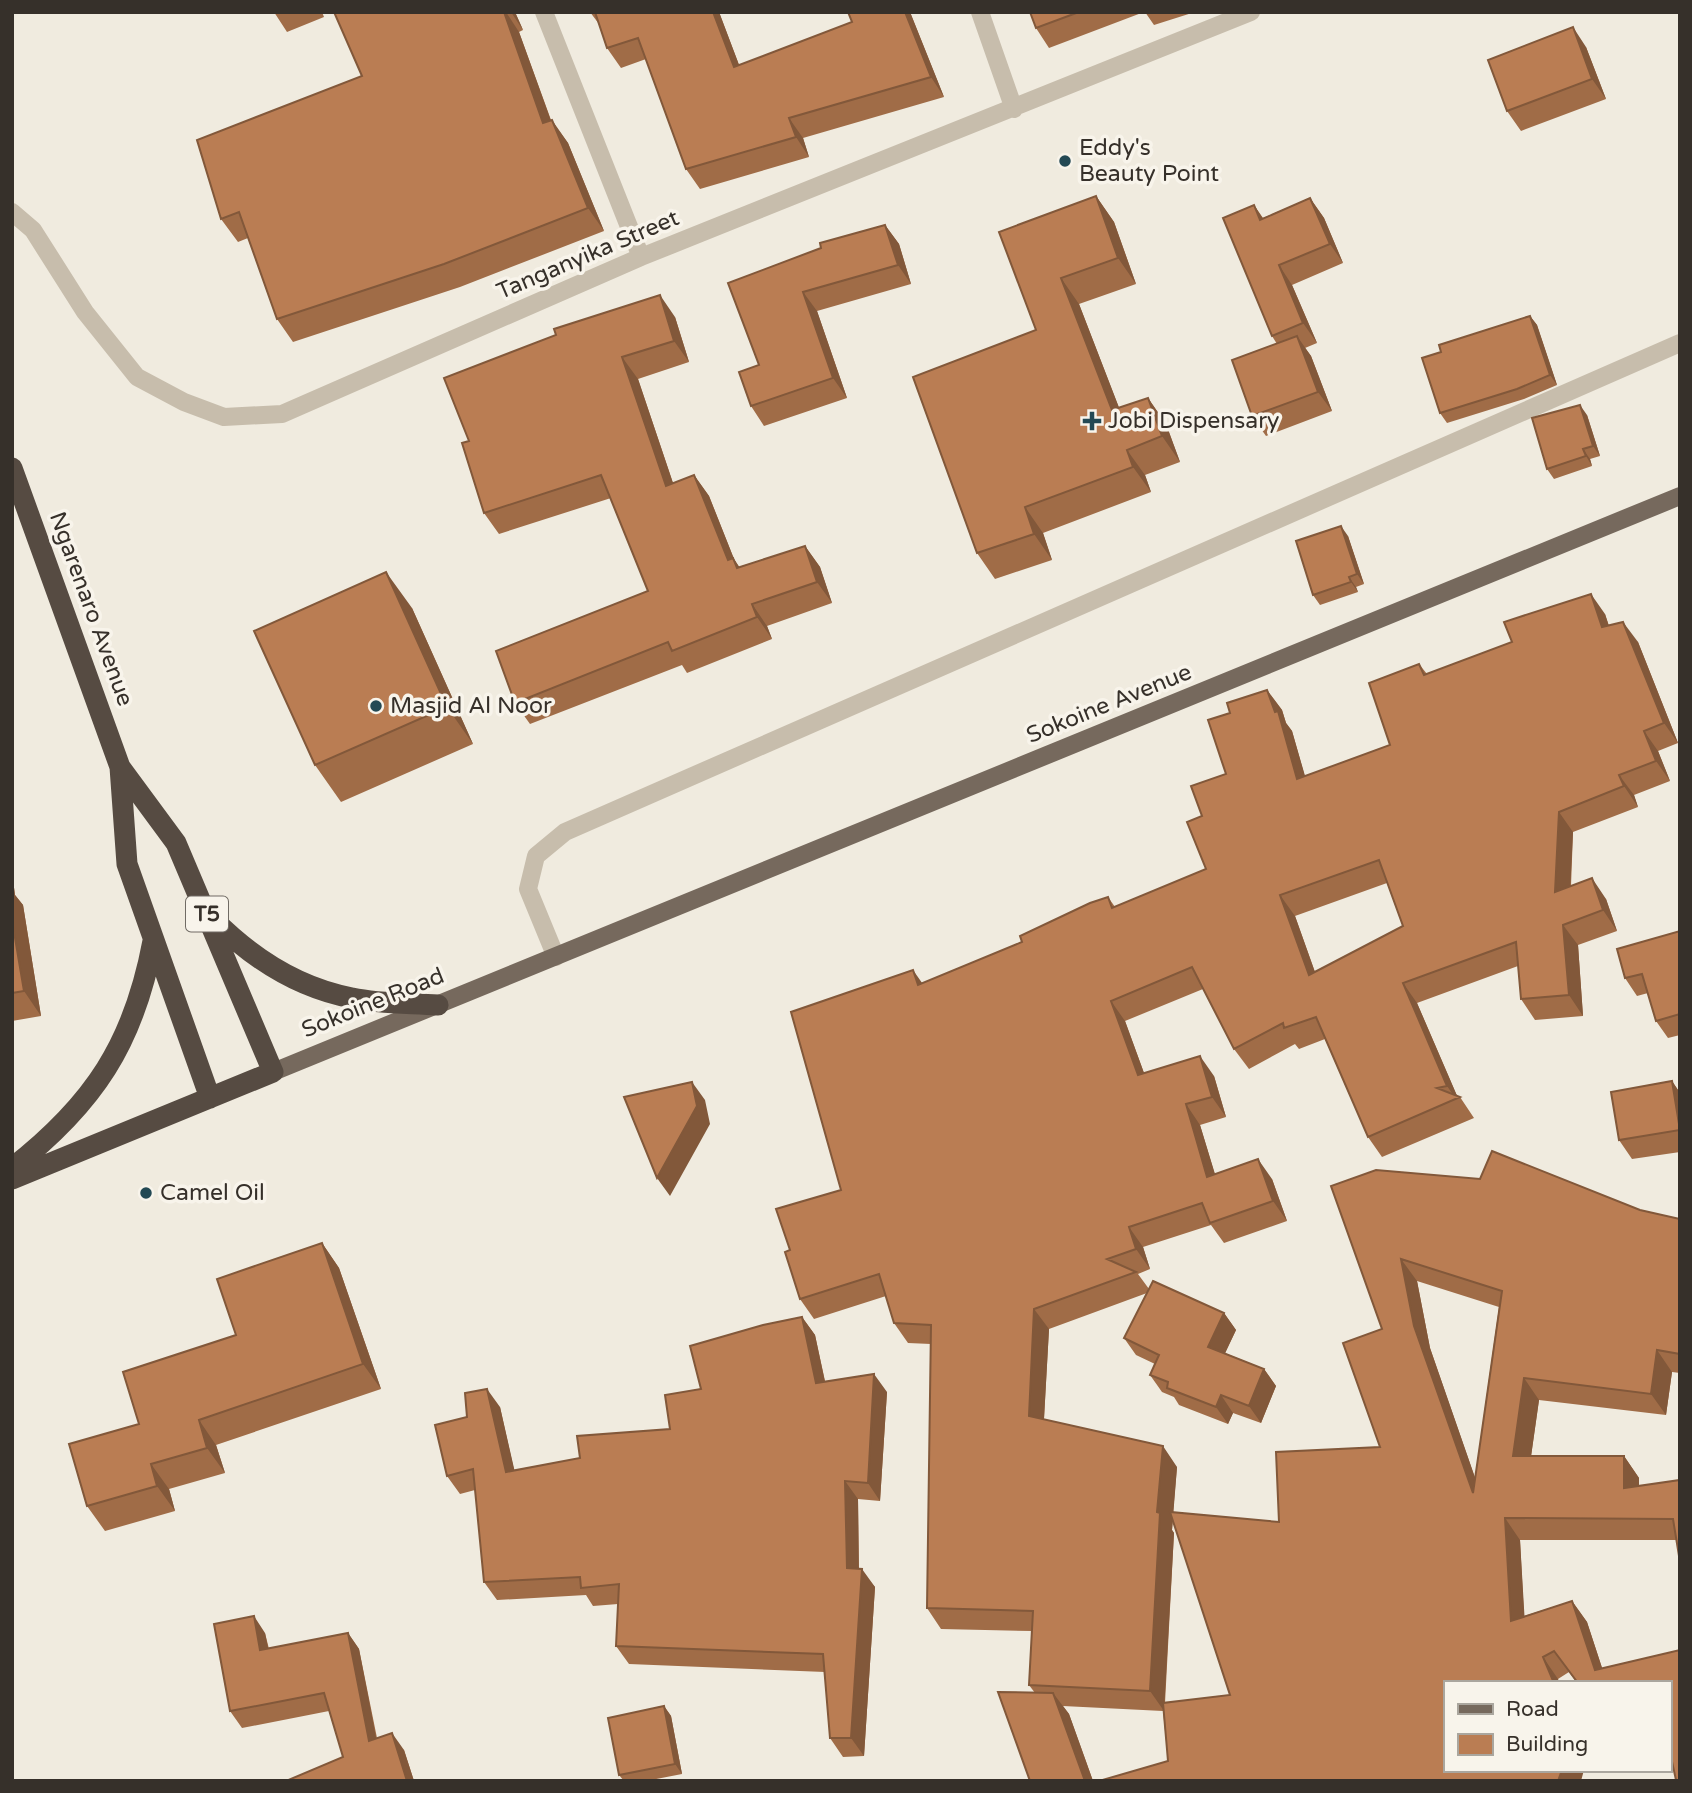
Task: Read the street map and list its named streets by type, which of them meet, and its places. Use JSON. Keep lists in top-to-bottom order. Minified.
{"streets":{"highway":["Ngarenaro Avenue","T5","Sokoine Road"],"main road":["Sokoine Avenue"],"street":["Tanganyika Street"]},"crossings":[["Ngarenaro Avenue","T5"],["Sokoine Avenue","Sokoine Road"],["T5","Sokoine Road"]],"places":{"other":["Eddy's Beauty Point","Masjid Al Noor","Camel Oil"],"health":["Jobi Dispensary"]},"legend":["Road","Building"]}
